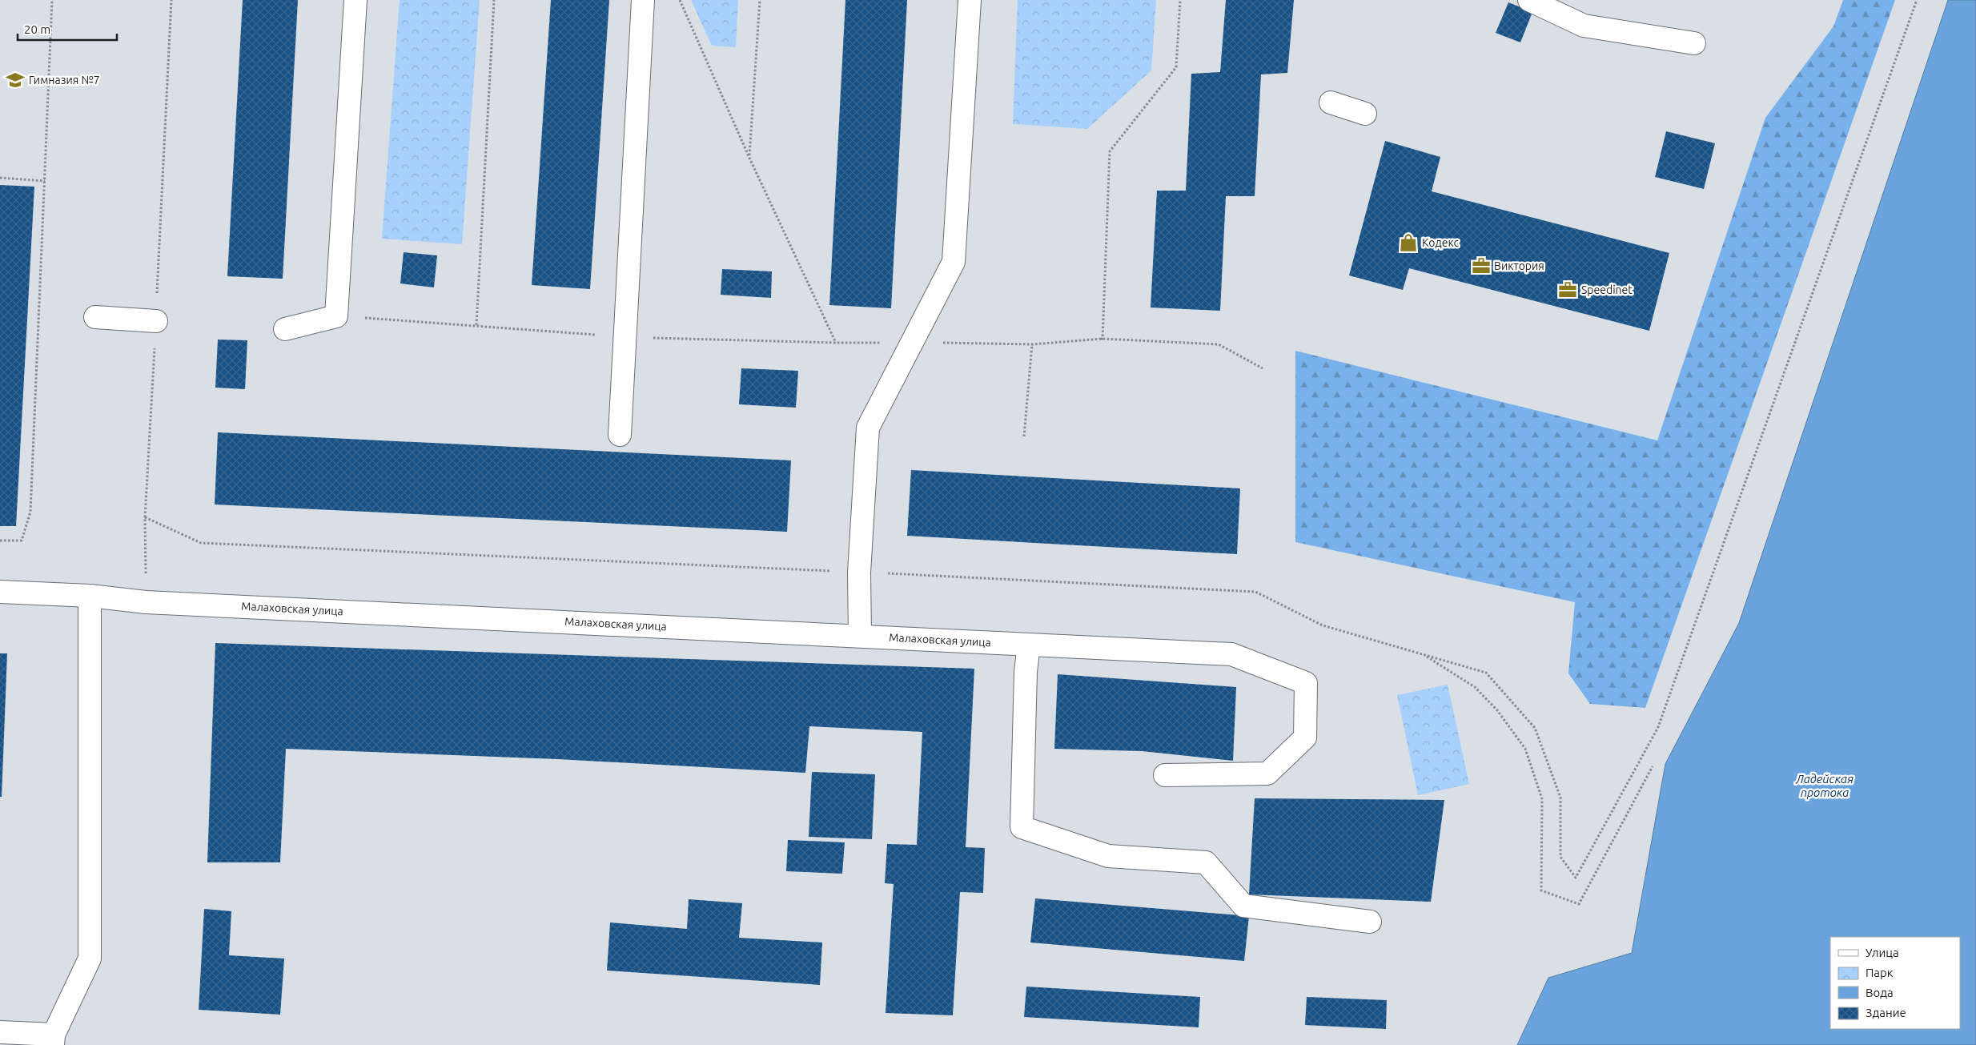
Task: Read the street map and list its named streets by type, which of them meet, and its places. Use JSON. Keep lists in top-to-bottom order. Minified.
{"streets":{"street":["Малаховская улица"]},"water":["Ладейская протока"],"places":{"school or university":["Гимназия №7"],"shop":["Кодекс"],"office":["Виктория","Speedinet"]},"legend":["Улица","Парк","Вода","Здание"],"scale_bar":"20 m"}
